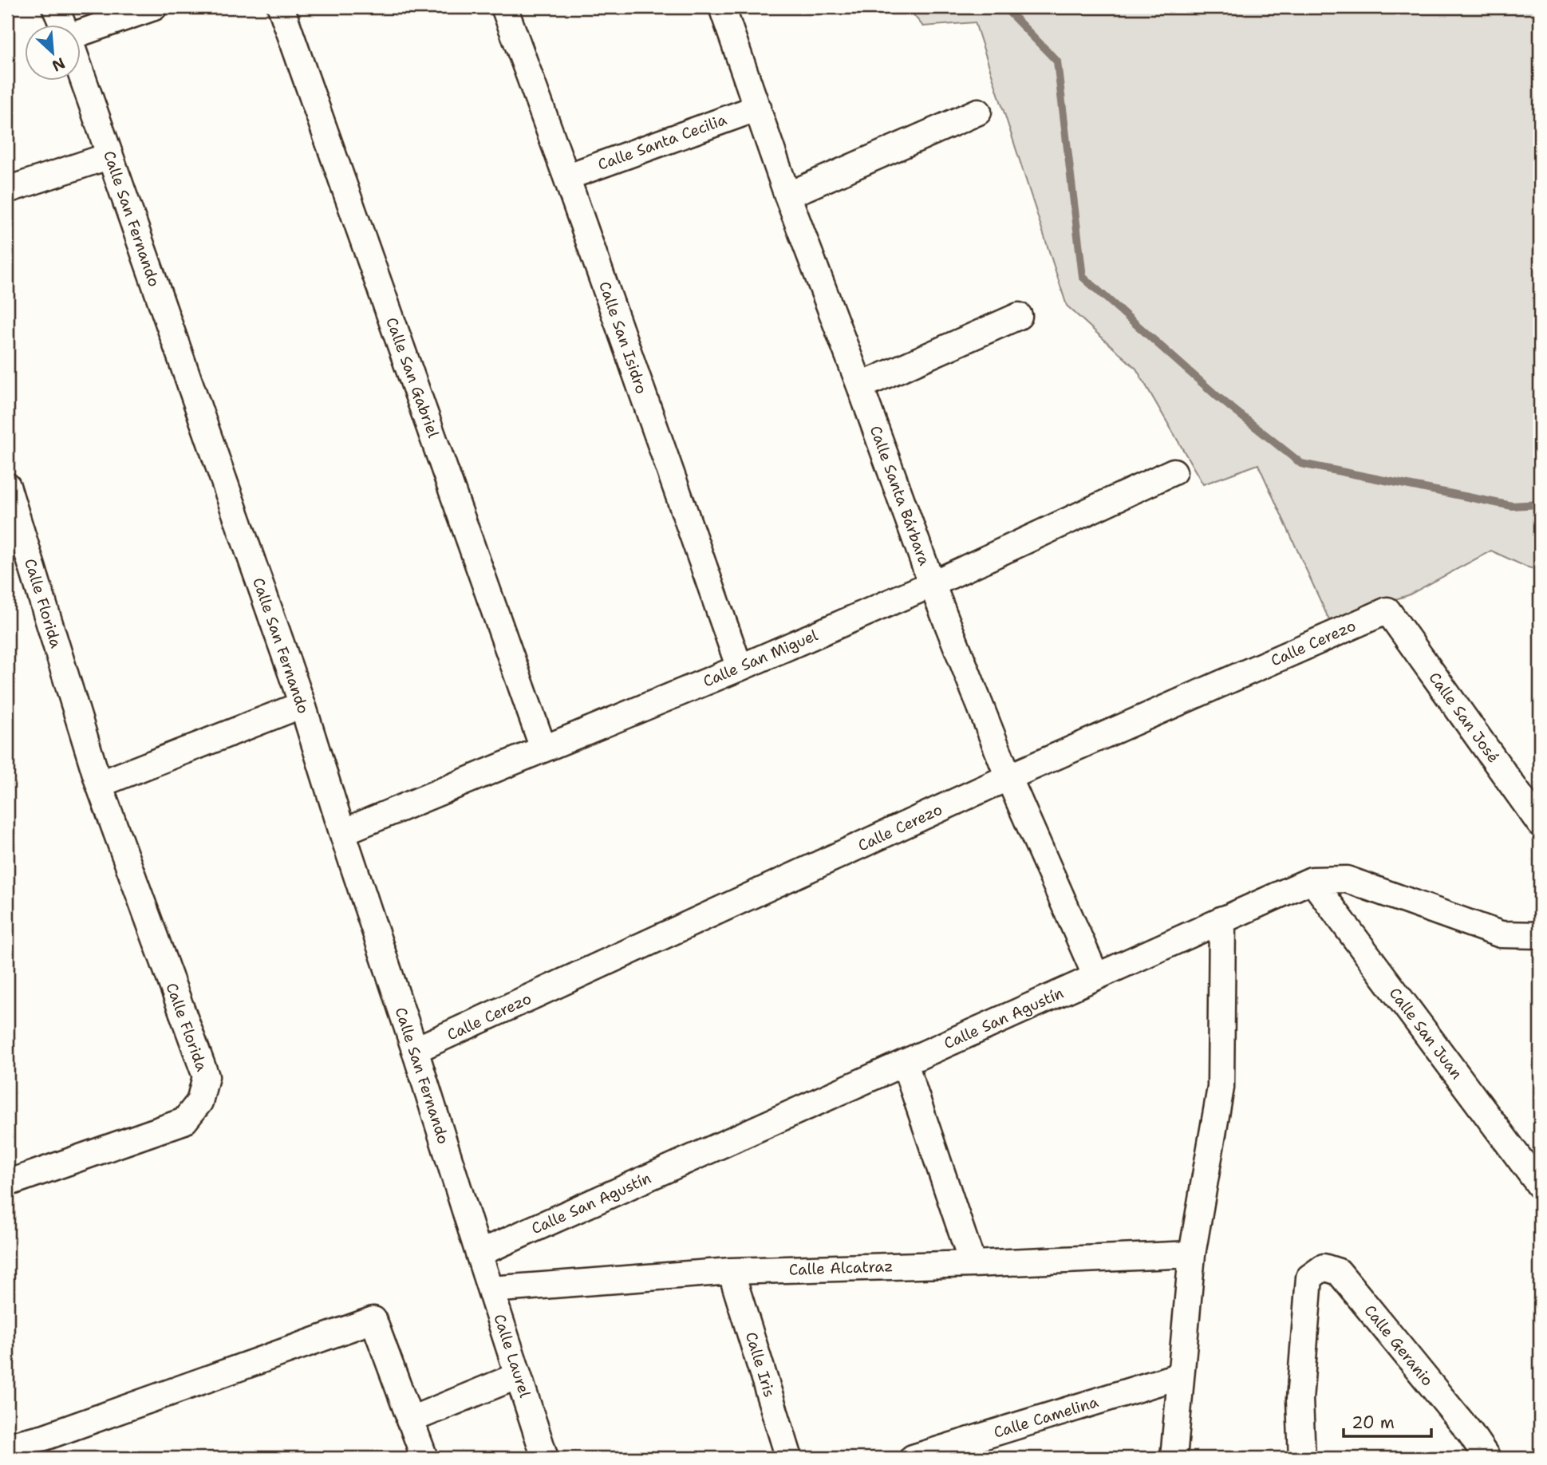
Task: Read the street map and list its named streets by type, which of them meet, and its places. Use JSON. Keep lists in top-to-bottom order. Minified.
{"streets":{"street":["Calle Santa Cecilia","Calle San Fernando","Calle San Isidro","Calle San Gabriel","Calle Santa Bárbara","Calle Florida","Calle Cerezo","Calle San Miguel","Calle San José","Calle San Agustín","Calle San Juan","Calle Alcatraz","Calle Geranio","Calle Laurel","Calle Iris","Calle Camelina"]},"crossings":[["Calle Santa Cecilia","Calle San Isidro"],["Calle Santa Cecilia","Calle Santa Bárbara"],["Calle San Fernando","Calle Cerezo"],["Calle San Fernando","Calle San Miguel"],["Calle San Fernando","Calle San Agustín"],["Calle San Fernando","Calle Laurel"],["Calle San Isidro","Calle San Miguel"],["Calle San Gabriel","Calle San Miguel"],["Calle Santa Bárbara","Calle Cerezo"],["Calle Santa Bárbara","Calle San Miguel"],["Calle Santa Bárbara","Calle San Agustín"],["Calle Cerezo","Calle San José"],["Calle San Agustín","Calle San Juan"],["Calle San Agustín","Calle Laurel"],["Calle Alcatraz","Calle Laurel"],["Calle Alcatraz","Calle Iris"]],"scale_bar":"20 m","north":"bottom right"}
